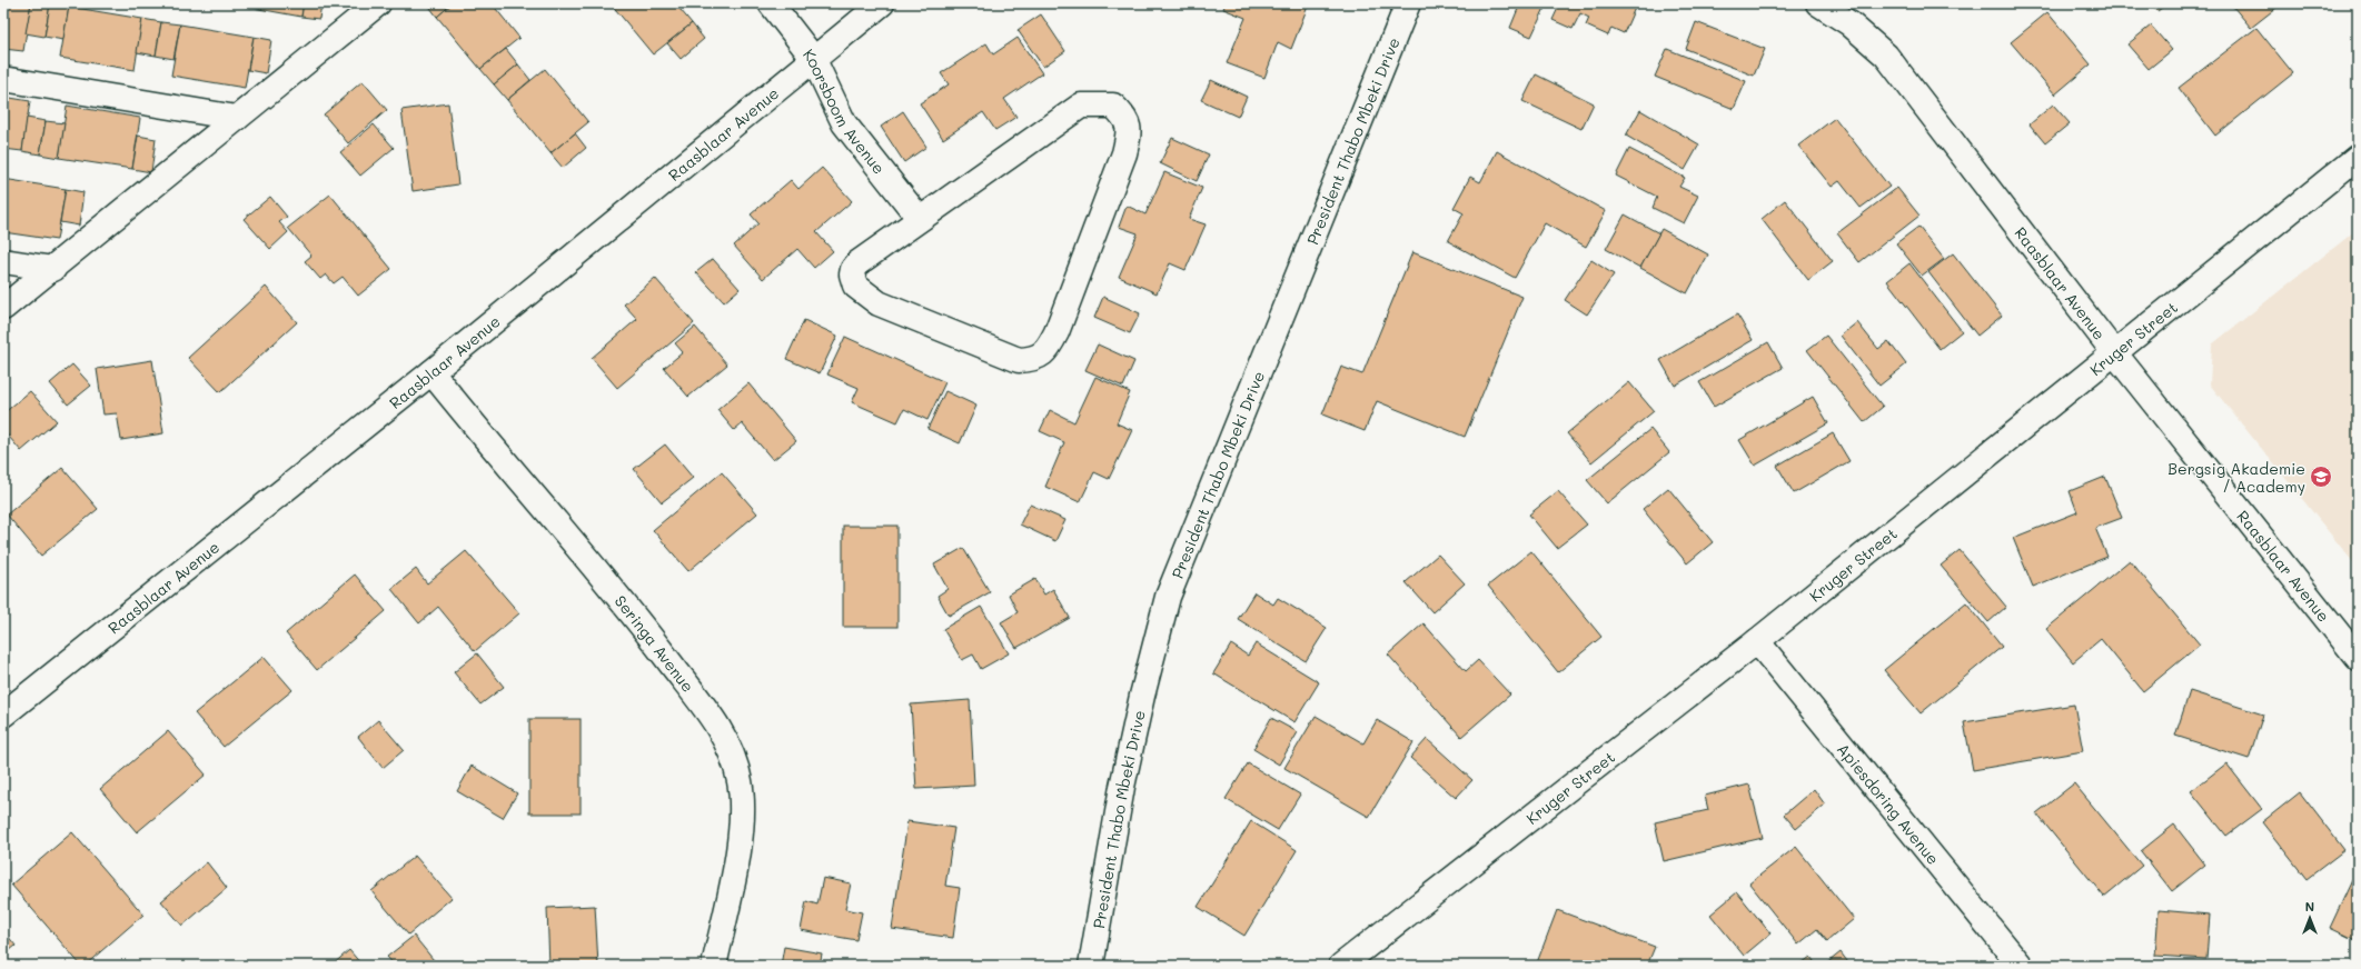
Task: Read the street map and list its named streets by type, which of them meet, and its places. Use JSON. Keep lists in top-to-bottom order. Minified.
{"streets":{"street":["Koorsboom Avenue","Raasblaar Avenue","President Thabo Mbeki Drive","Kruger Street","Seringa Avenue","Apiesdoring Avenue"]},"crossings":[["Koorsboom Avenue","Raasblaar Avenue"],["Raasblaar Avenue","Kruger Street"],["Raasblaar Avenue","Seringa Avenue"],["Kruger Street","Apiesdoring Avenue"]],"places":{"school or university":["Bergsig Akademie / Academy"]},"north":"top"}
